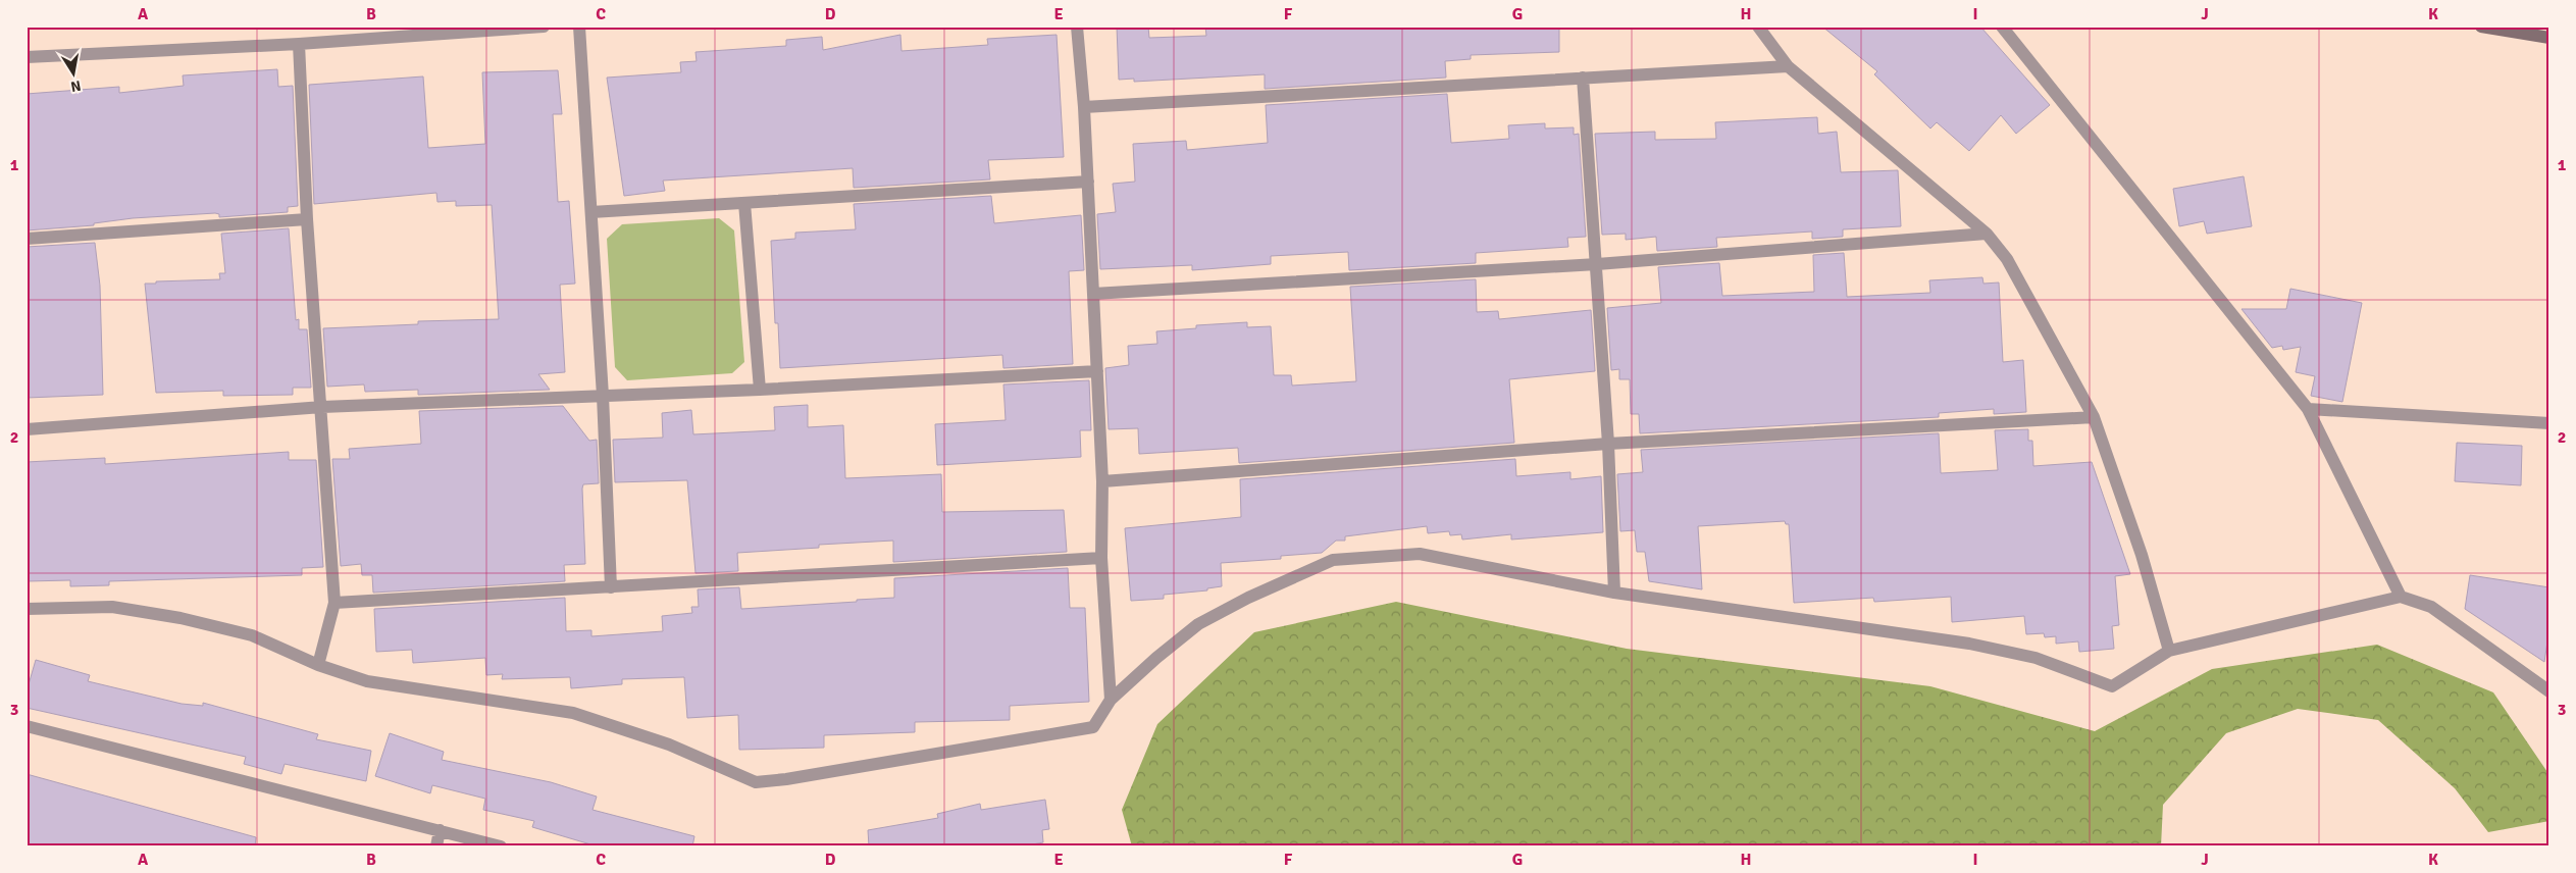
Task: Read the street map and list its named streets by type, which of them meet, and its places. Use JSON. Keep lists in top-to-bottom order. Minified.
{"north":"bottom","grid":{"columns":["A","B","C","D","E","F","G","H","I","J","K"],"rows":["1","2","3"]}}
